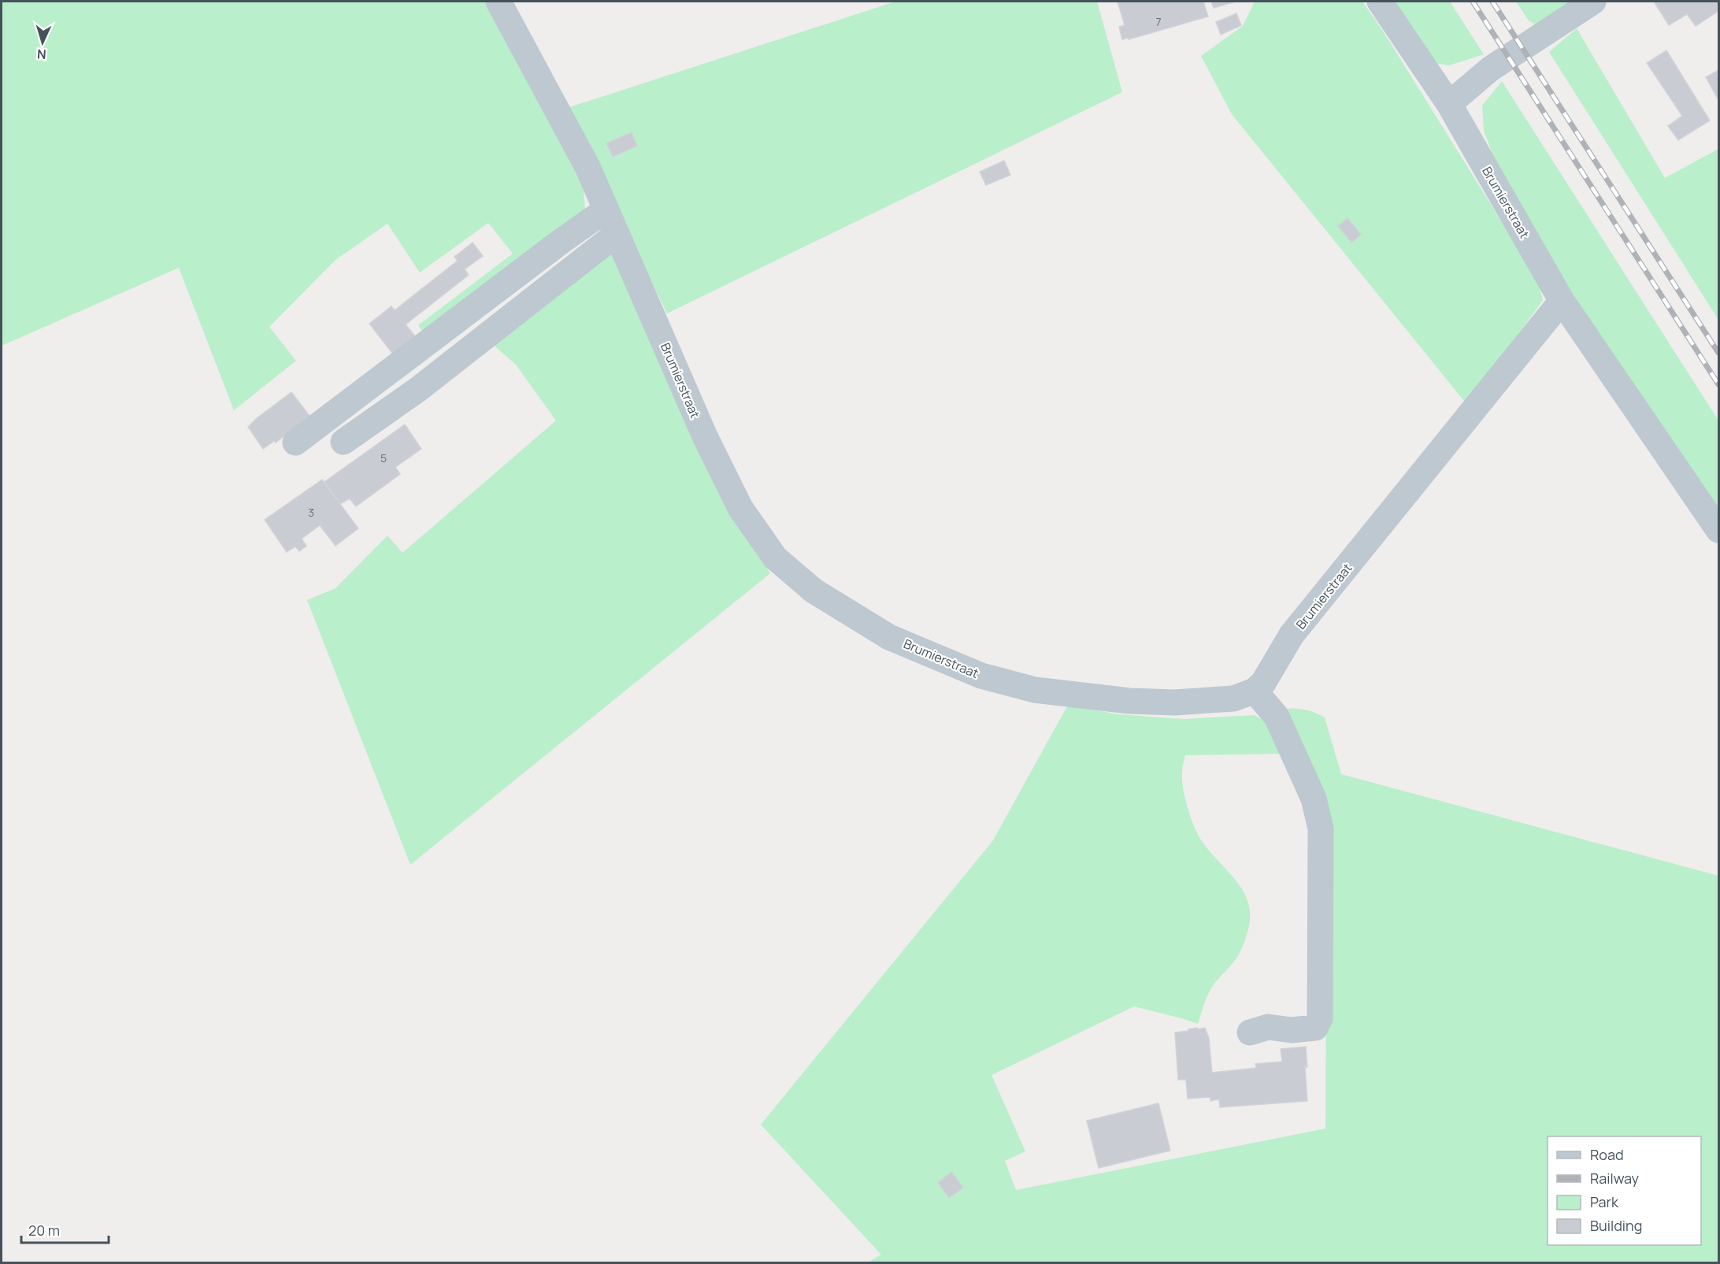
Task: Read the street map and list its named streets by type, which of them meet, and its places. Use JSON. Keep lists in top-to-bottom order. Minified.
{"streets":{"street":["Brumierstraat"]},"house_numbers":["7","5","3"],"legend":["Road","Railway","Park","Building"],"scale_bar":"20 m","north":"bottom"}
